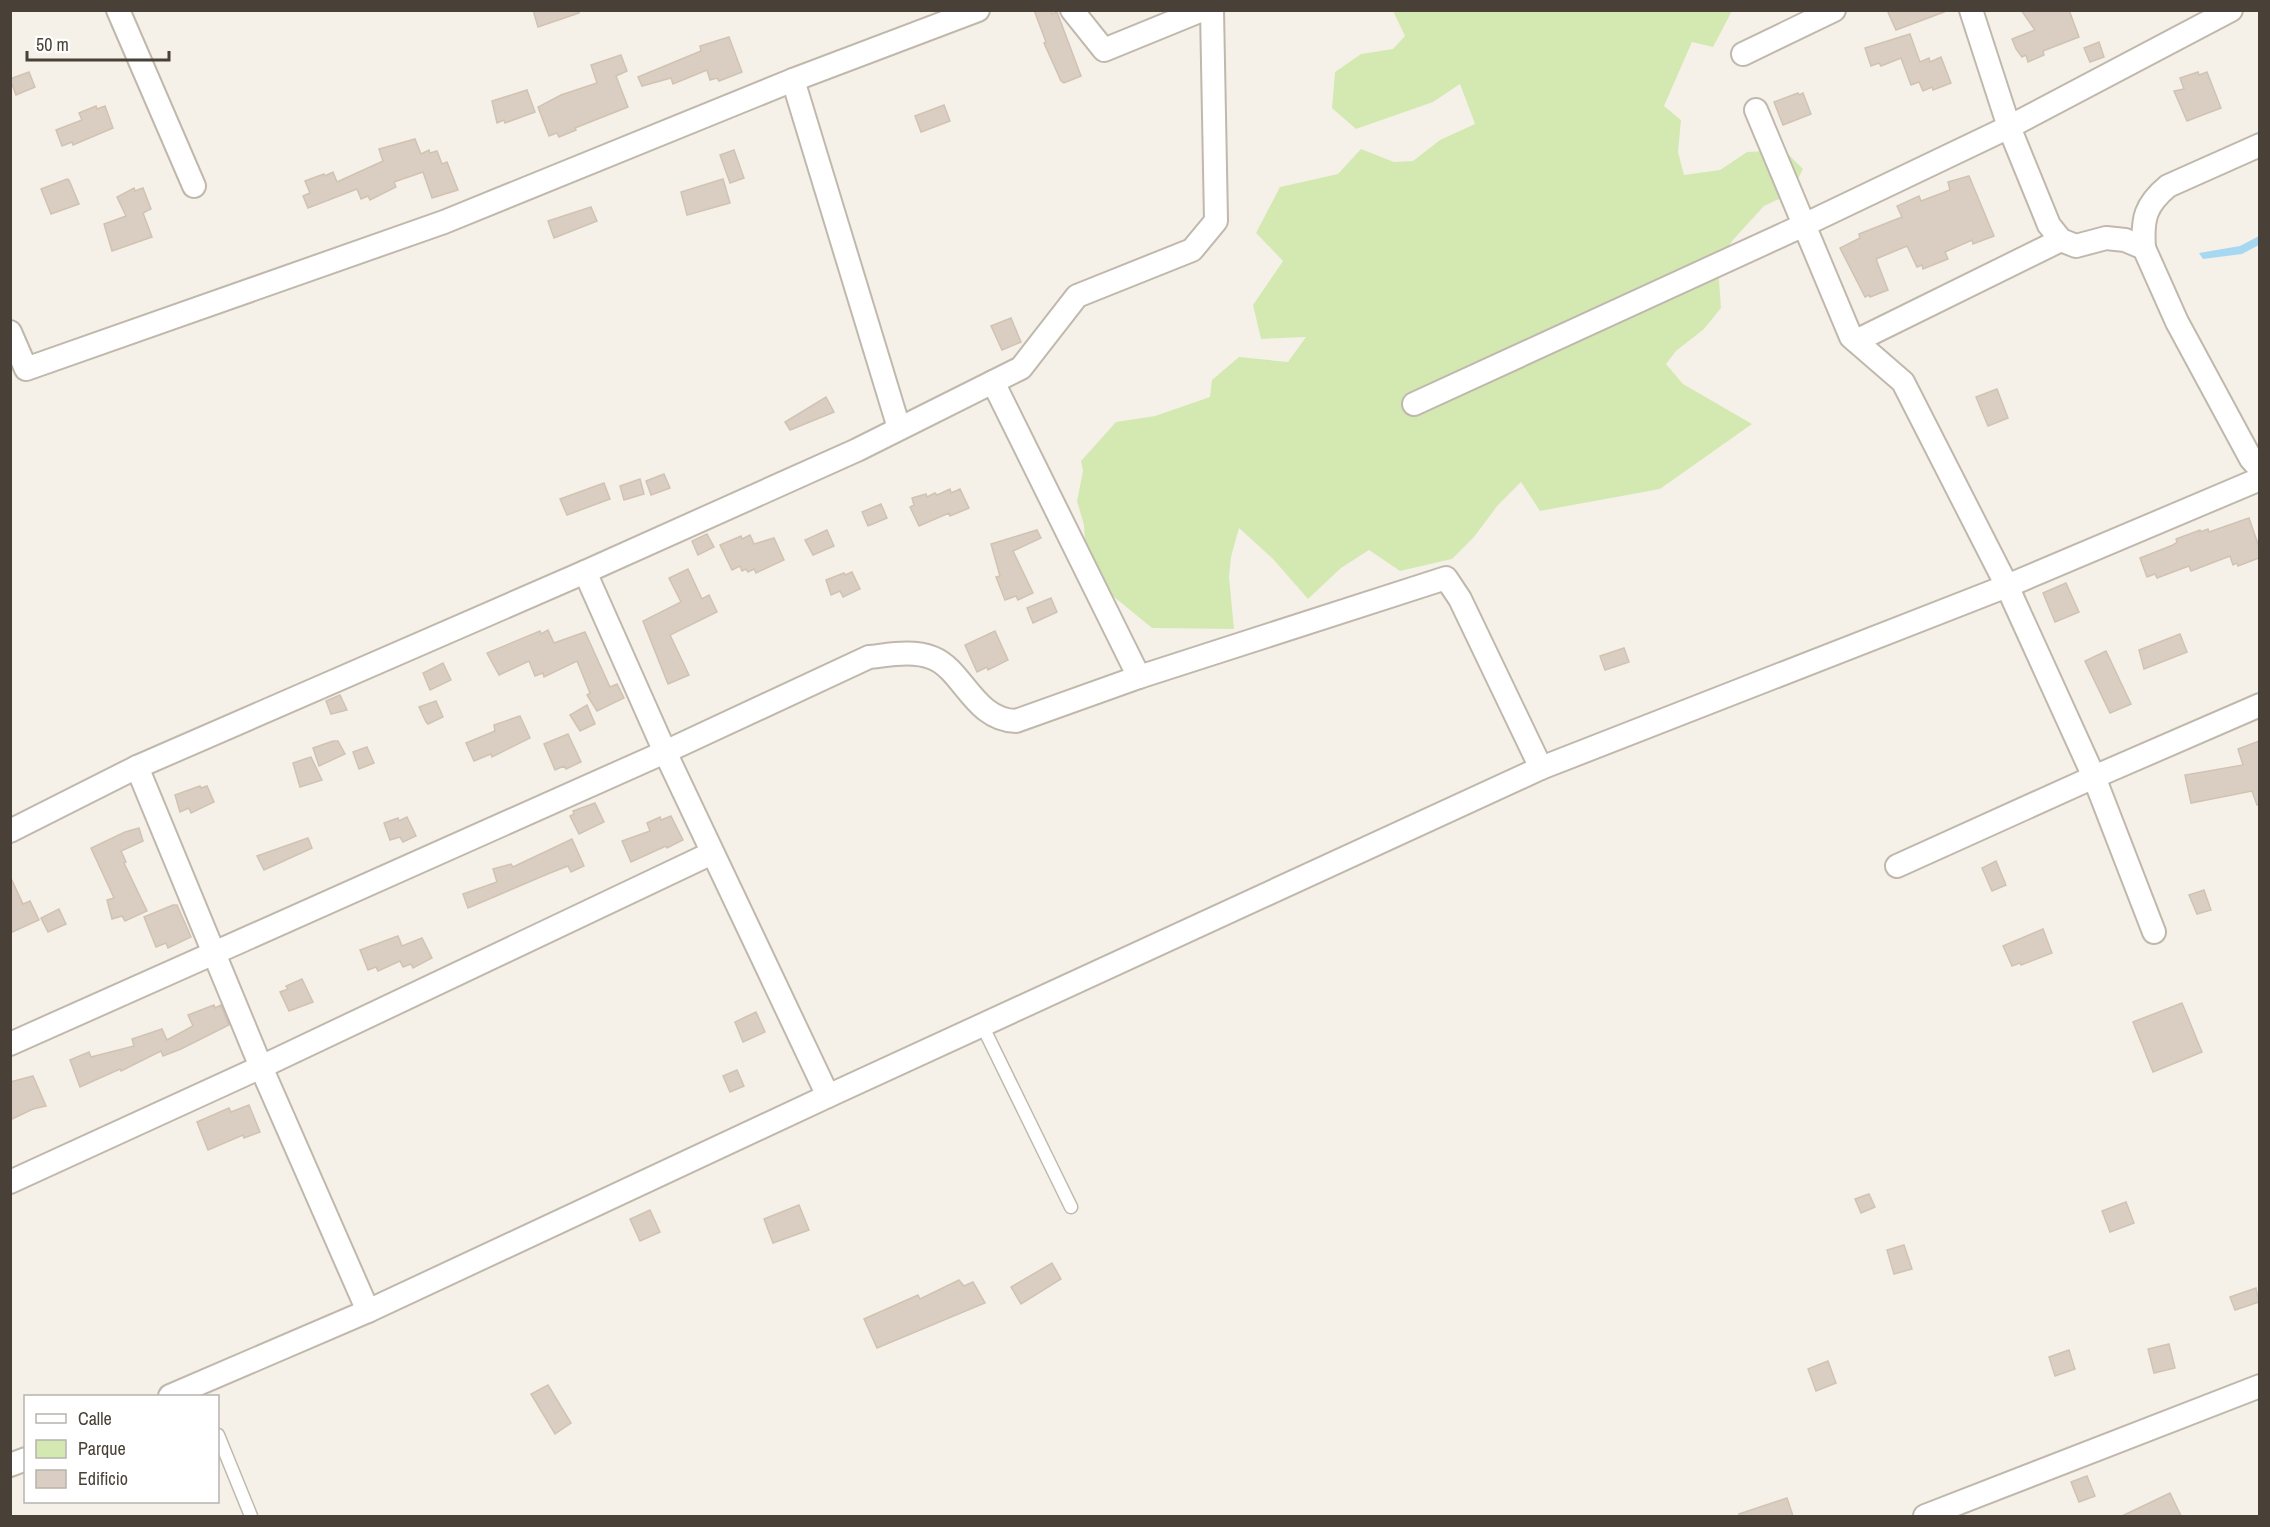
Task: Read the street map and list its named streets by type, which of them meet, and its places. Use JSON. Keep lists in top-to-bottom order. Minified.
{"legend":["Calle","Parque","Edificio"],"scale_bar":"50 m"}
